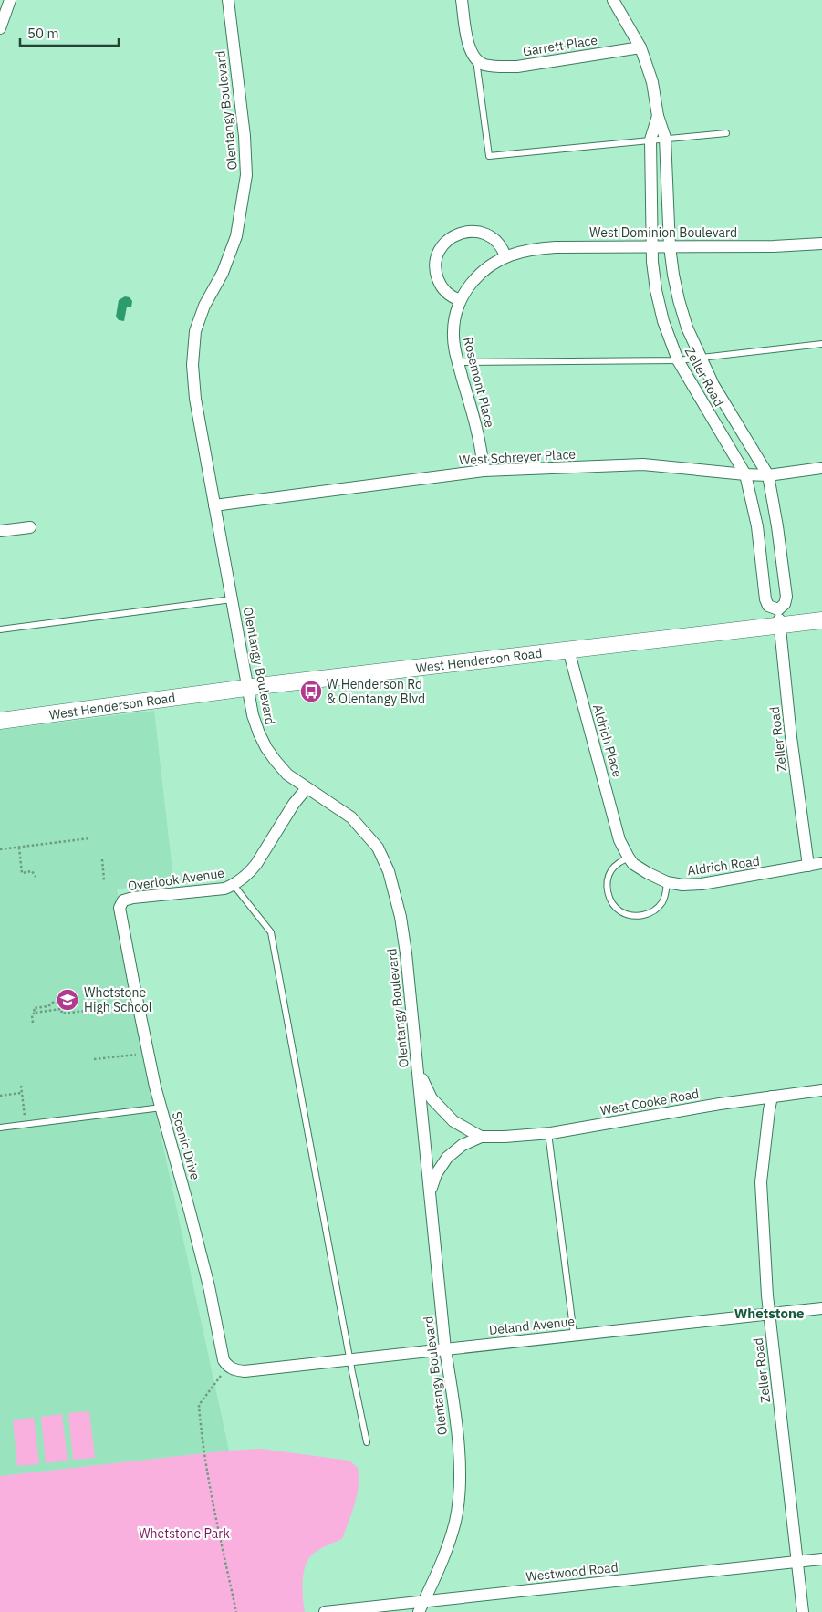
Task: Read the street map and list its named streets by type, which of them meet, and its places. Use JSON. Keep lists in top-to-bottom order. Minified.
{"streets":{"main road":["West Henderson Road"],"street":["Garrett Place","Olentangy Boulevard","West Dominion Boulevard","Zeller Road","Rosemont Place","West Schreyer Place","Aldrich Place","Aldrich Road","Overlook Avenue","West Cooke Road","Scenic Drive","Deland Avenue","Westwood Road"]},"crossings":[["Garrett Place","Zeller Road"],["Olentangy Boulevard","West Schreyer Place"],["Olentangy Boulevard","West Henderson Road"],["Olentangy Boulevard","Overlook Avenue"],["Olentangy Boulevard","West Cooke Road"],["Olentangy Boulevard","Deland Avenue"],["Olentangy Boulevard","Westwood Road"],["West Dominion Boulevard","Zeller Road"],["West Dominion Boulevard","Rosemont Place"],["Zeller Road","West Schreyer Place"],["Zeller Road","West Henderson Road"],["Zeller Road","Aldrich Road"],["Zeller Road","West Cooke Road"],["Zeller Road","Deland Avenue"],["Zeller Road","Westwood Road"],["Rosemont Place","West Schreyer Place"],["West Henderson Road","Aldrich Place"],["Aldrich Place","Aldrich Road"],["Overlook Avenue","Scenic Drive"],["Scenic Drive","Deland Avenue"]],"districts":["Whetstone"],"parks":["Whetstone Park"],"places":{"bus stop":["W Henderson Rd & Olentangy Blvd"],"school or university":["Whetstone High School"]},"scale_bar":"50 m"}
